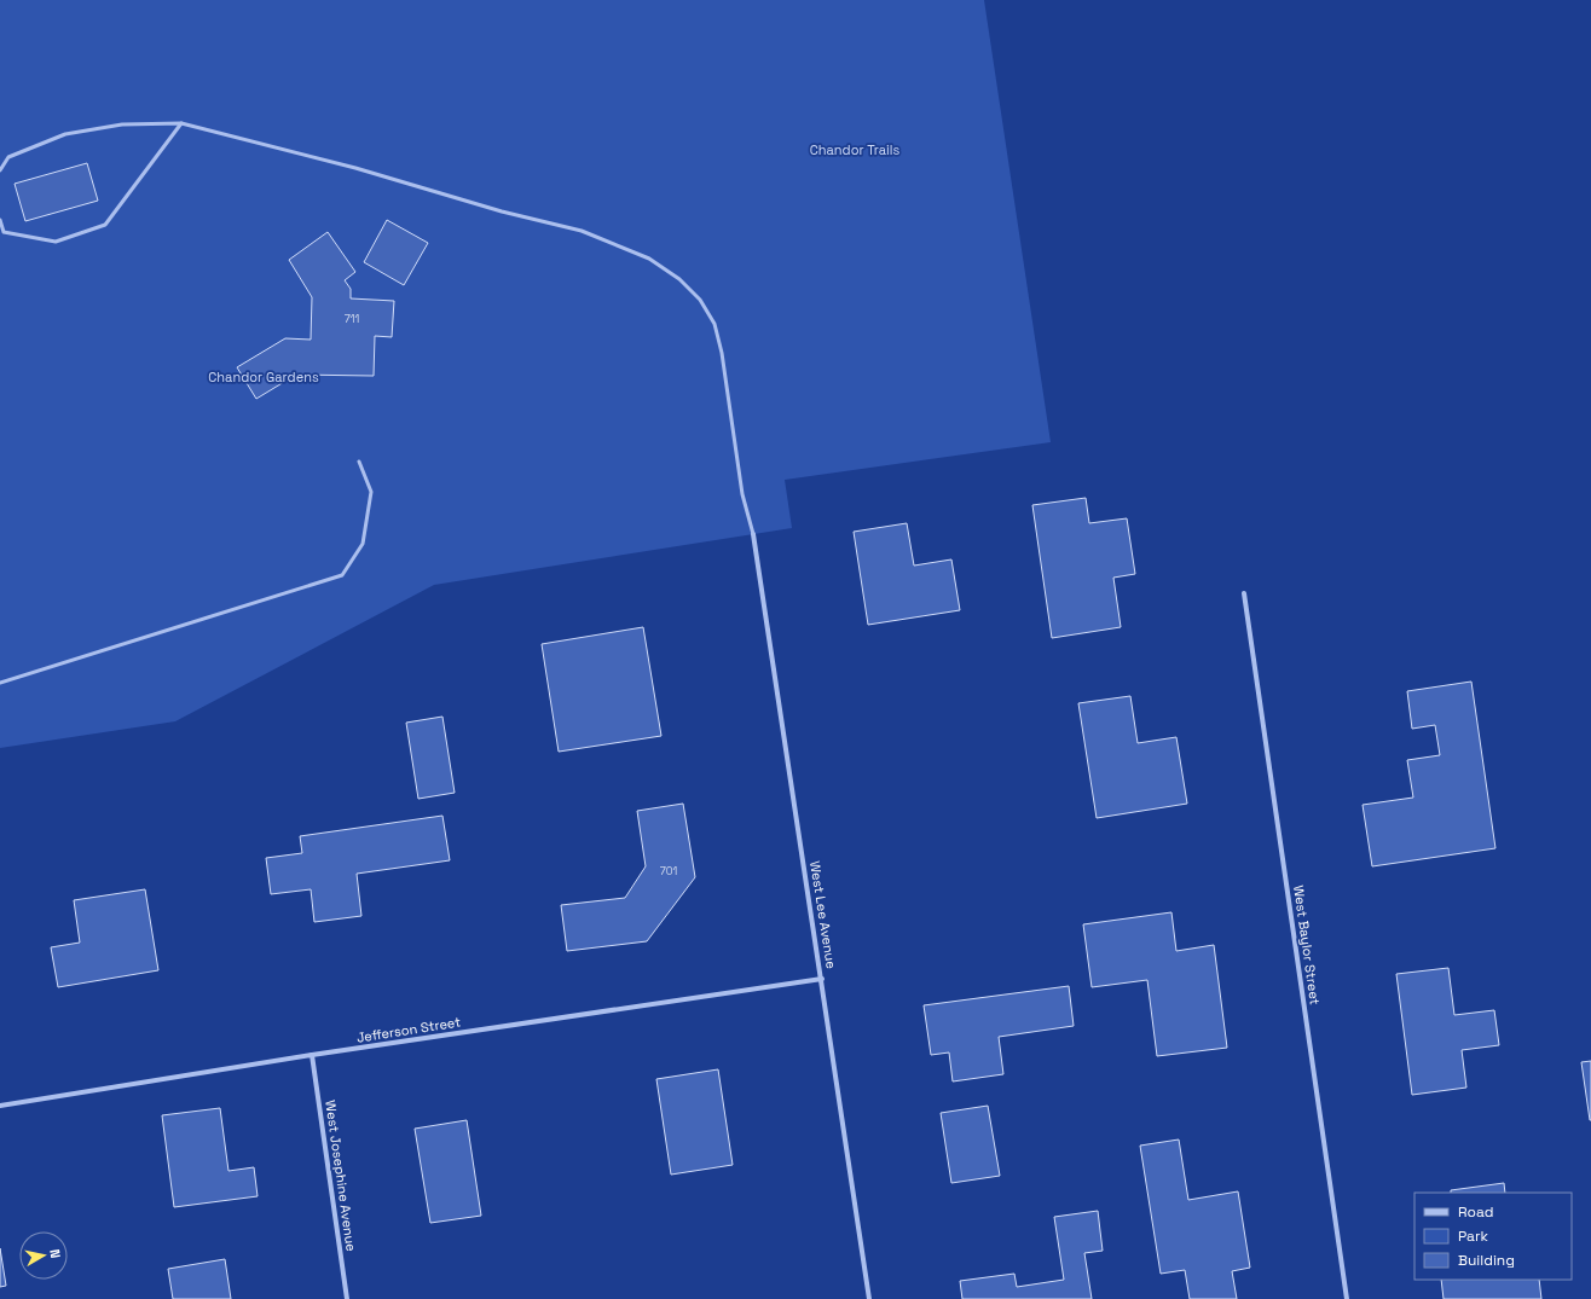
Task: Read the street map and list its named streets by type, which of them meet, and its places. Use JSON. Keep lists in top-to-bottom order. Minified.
{"streets":{"street":["West Lee Avenue","West Baylor Street","Jefferson Street","West Josephine Avenue"]},"crossings":[["West Lee Avenue","Jefferson Street"],["Jefferson Street","West Josephine Avenue"]],"parks":["Chandor Trails","Chandor Gardens"],"house_numbers":["711","701"],"legend":["Road","Park","Building"],"north":"right"}
